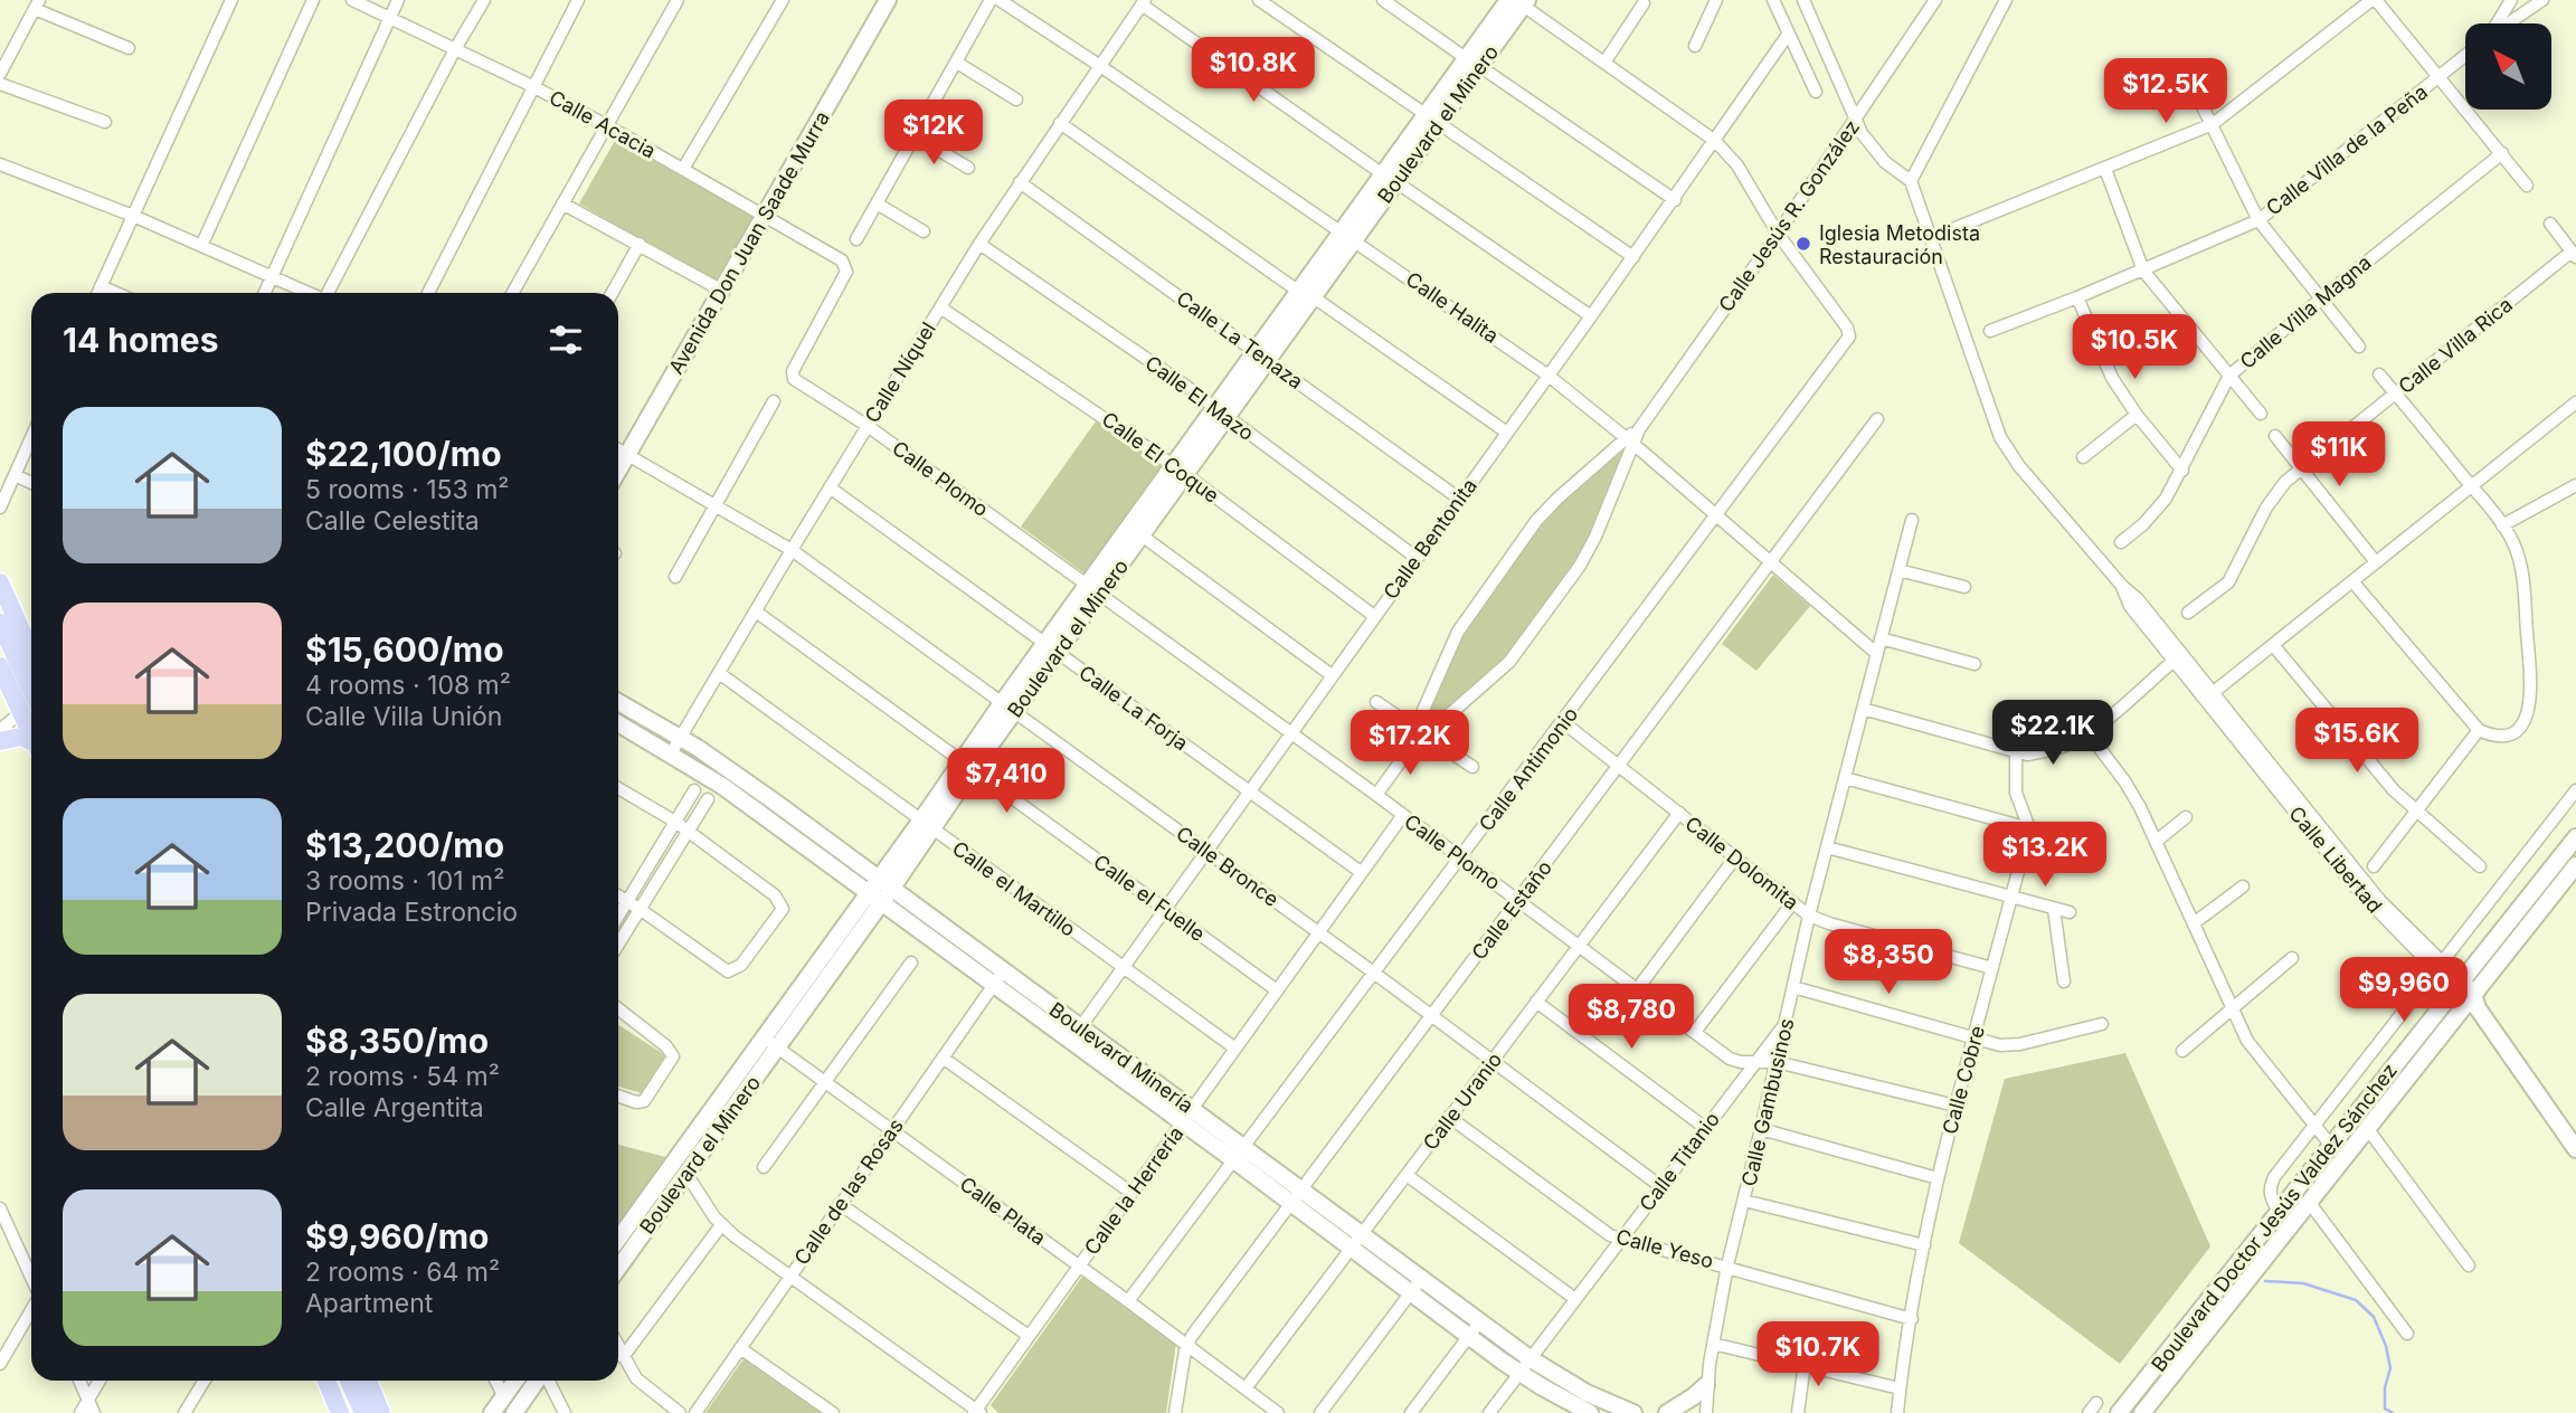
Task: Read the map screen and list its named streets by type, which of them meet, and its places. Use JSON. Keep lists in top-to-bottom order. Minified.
{"streets":{"street":["Calle Acacia","Boulevard el Minero","Calle Villa de la Peña","Calle Jesús R. González","Avenida Don Juan Saade Murra","Calle Halita","Calle Villa Magna","Calle La Tenaza","Calle Villa Rica","Calle Níquel","Calle El Mazo","Calle El Coque","Calle Plomo","Calle Bentonita","Calle La Forja","Calle Antimonio","Calle Libertad","Calle Dolomita","Calle Bronce","Calle el Martillo","Calle el Fuelle","Calle Estaño","Boulevard Minería","Calle Cobre","Calle Uranio","Calle Gambusinos","Calle Titanio","Calle la Herrería","Calle de las Rosas","Calle Plata","Boulevard Doctor Jesús Valdez Sánchez","Calle Yeso"]},"crossings":[["Calle Acacia","Avenida Don Juan Saade Murra"],["Calle Acacia","Calle Plomo"],["Boulevard el Minero","Calle Halita"],["Boulevard el Minero","Calle La Tenaza"],["Boulevard el Minero","Calle El Mazo"],["Boulevard el Minero","Calle El Coque"],["Boulevard el Minero","Calle Plomo"],["Boulevard el Minero","Calle La Forja"],["Boulevard el Minero","Calle Bronce"],["Boulevard el Minero","Calle el Martillo"],["Boulevard el Minero","Calle el Fuelle"],["Boulevard el Minero","Boulevard Minería"],["Boulevard el Minero","Calle Plata"],["Calle Jesús R. González","Calle Halita"],["Calle Jesús R. González","Calle Plomo"],["Calle Jesús R. González","Calle Antimonio"],["Avenida Don Juan Saade Murra","Calle Bronce"],["Calle Halita","Calle Níquel"],["Calle Halita","Calle Bentonita"],["Calle Halita","Calle Antimonio"],["Calle Halita","Calle Estaño"],["Calle Halita","Calle Gambusinos"],["Calle La Tenaza","Calle Níquel"],["Calle La Tenaza","Calle Bentonita"],["Calle Níquel","Calle El Mazo"],["Calle Níquel","Calle El Coque"],["Calle Níquel","Calle Plomo"],["Calle Níquel","Calle La Forja"],["Calle Níquel","Calle Bronce"],["Calle Níquel","Calle el Martillo"],["Calle Níquel","Calle el Fuelle"],["Calle Níquel","Boulevard Minería"],["Calle El Mazo","Calle Bentonita"],["Calle El Coque","Calle Bentonita"],["Calle Plomo","Calle Bentonita"],["Calle Plomo","Calle Antimonio"],["Calle Plomo","Calle Estaño"],["Calle Plomo","Calle Cobre"],["Calle Plomo","Calle Uranio"],["Calle Plomo","Calle Gambusinos"],["Calle Plomo","Calle Titanio"],["Calle Plomo","Calle la Herrería"],["Calle Bentonita","Calle La Forja"],["Calle Bentonita","Calle Bronce"],["Calle Bentonita","Calle el Martillo"],["Calle Bentonita","Calle el Fuelle"],["Calle Bentonita","Boulevard Minería"],["Calle La Forja","Calle la Herrería"],["Calle Antimonio","Calle Dolomita"],["Calle Antimonio","Calle Bronce"],["Calle Antimonio","Boulevard Minería"],["Calle Antimonio","Calle Plata"],["Calle Libertad","Boulevard Doctor Jesús Valdez Sánchez"],["Calle Dolomita","Calle Estaño"],["Calle Dolomita","Calle Cobre"],["Calle Dolomita","Calle Uranio"],["Calle Dolomita","Calle Gambusinos"],["Calle Bronce","Calle Estaño"],["Calle Bronce","Calle Uranio"],["Calle Bronce","Calle Titanio"],["Calle Bronce","Calle la Herrería"],["Calle el Martillo","Calle la Herrería"],["Calle el Fuelle","Calle la Herrería"],["Calle Estaño","Boulevard Minería"],["Calle Estaño","Calle Plata"],["Boulevard Minería","Calle Uranio"],["Boulevard Minería","Calle Titanio"],["Boulevard Minería","Calle la Herrería"],["Boulevard Minería","Calle de las Rosas"],["Calle Cobre","Calle Yeso"],["Calle Uranio","Calle Plata"],["Calle Uranio","Calle Yeso"],["Calle Gambusinos","Calle Titanio"],["Calle Gambusinos","Calle Yeso"],["Calle Titanio","Calle Yeso"],["Calle la Herrería","Calle Plata"],["Calle de las Rosas","Calle Plata"]],"places":["Iglesia Metodista Restauración"],"north":"top left","page":{"price":["$10.8K","$12.5K","$12K","$10.5K","$11K","$22.1K","$15.6K","$17.2K","$7,410","$13.2K","$8,350","$9,960","$8,780","$10.7K"],"heading":"14 homes","list":[{"name":"$22,100/mo","note":"5 rooms · 153 m² · Calle Celestita"},{"name":"$15,600/mo","note":"4 rooms · 108 m² · Calle Villa Unión"},{"name":"$13,200/mo","note":"3 rooms · 101 m² · Privada Estroncio"},{"name":"$8,350/mo","note":"2 rooms · 54 m² · Calle Argentita"},{"name":"$9,960/mo","note":"2 rooms · 64 m² · Apartment"}]}}
